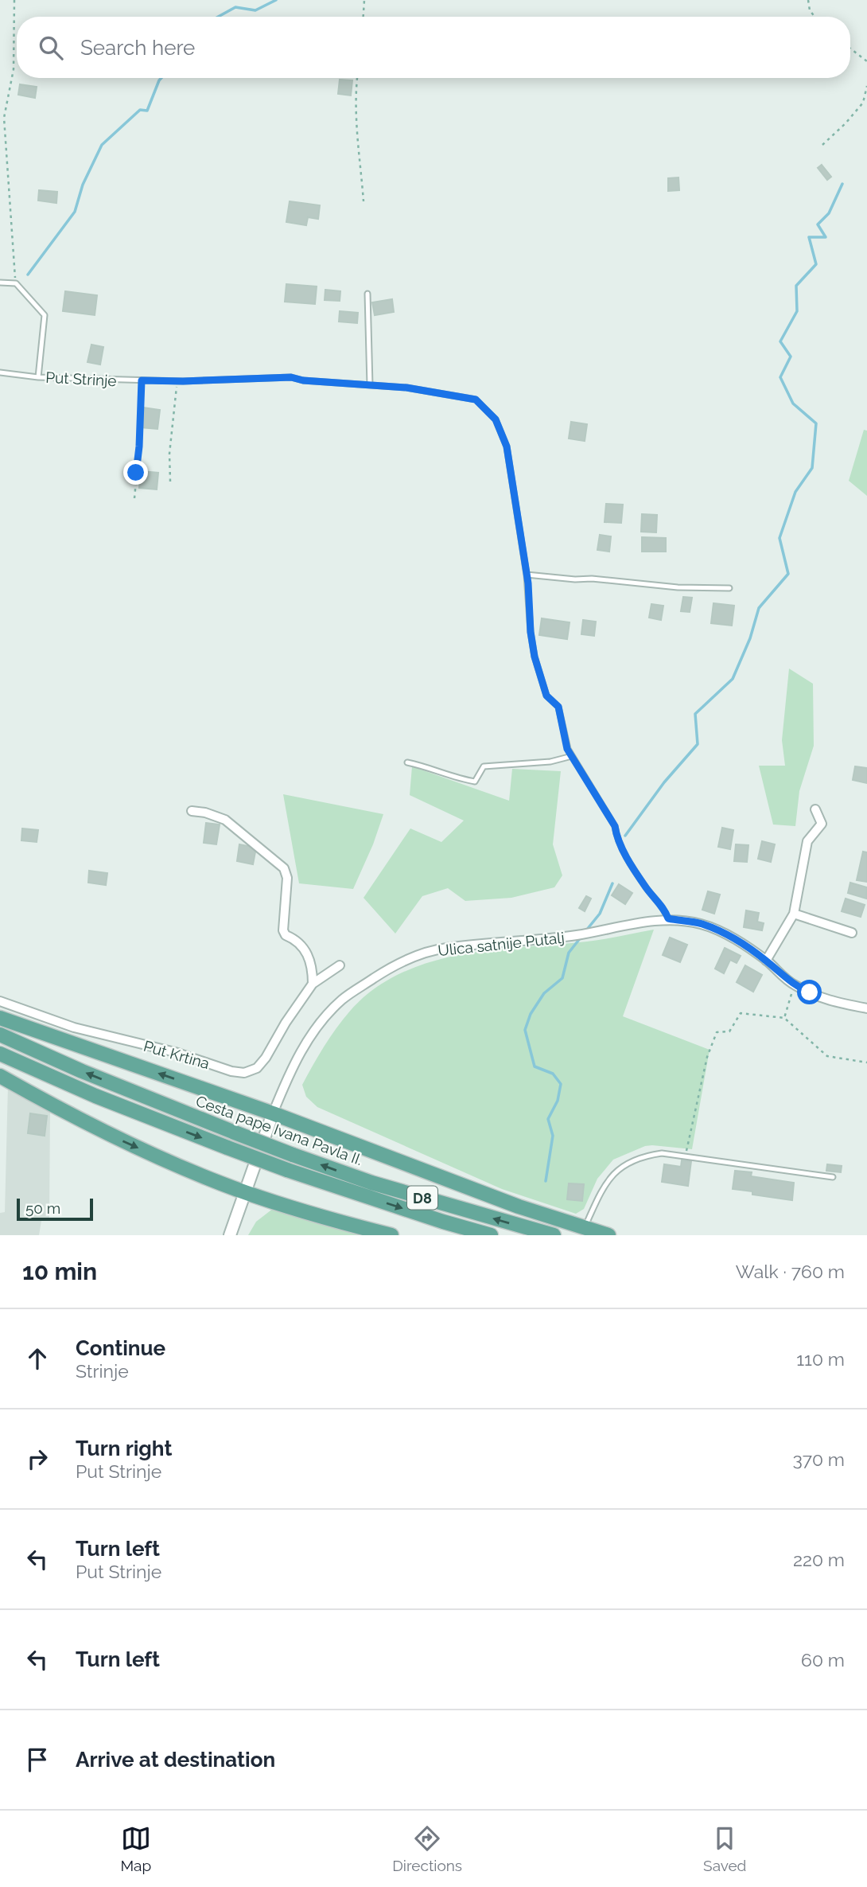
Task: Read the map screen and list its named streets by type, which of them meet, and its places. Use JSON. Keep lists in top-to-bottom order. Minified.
{"streets":{"main road":["Cesta pape Ivana Pavla II.","D8"],"street":["Ulica satnije Putalj","Put Krtina"],"lane":["Put Strinje"]},"crossings":[["Put Strinje","Ulica satnije Putalj"]],"scale_bar":"50 m","page":{"search":"Search here","scale":"50 m","heading":["10 min","Walk · 760 m"],"list":[["Continue","Strinje","110 m"],["Turn right","Put Strinje","370 m"],["Turn left","Put Strinje","220 m"],["Turn left","60 m"],"Arrive at destination"],"nav":["Map","Directions","Saved"]}}
